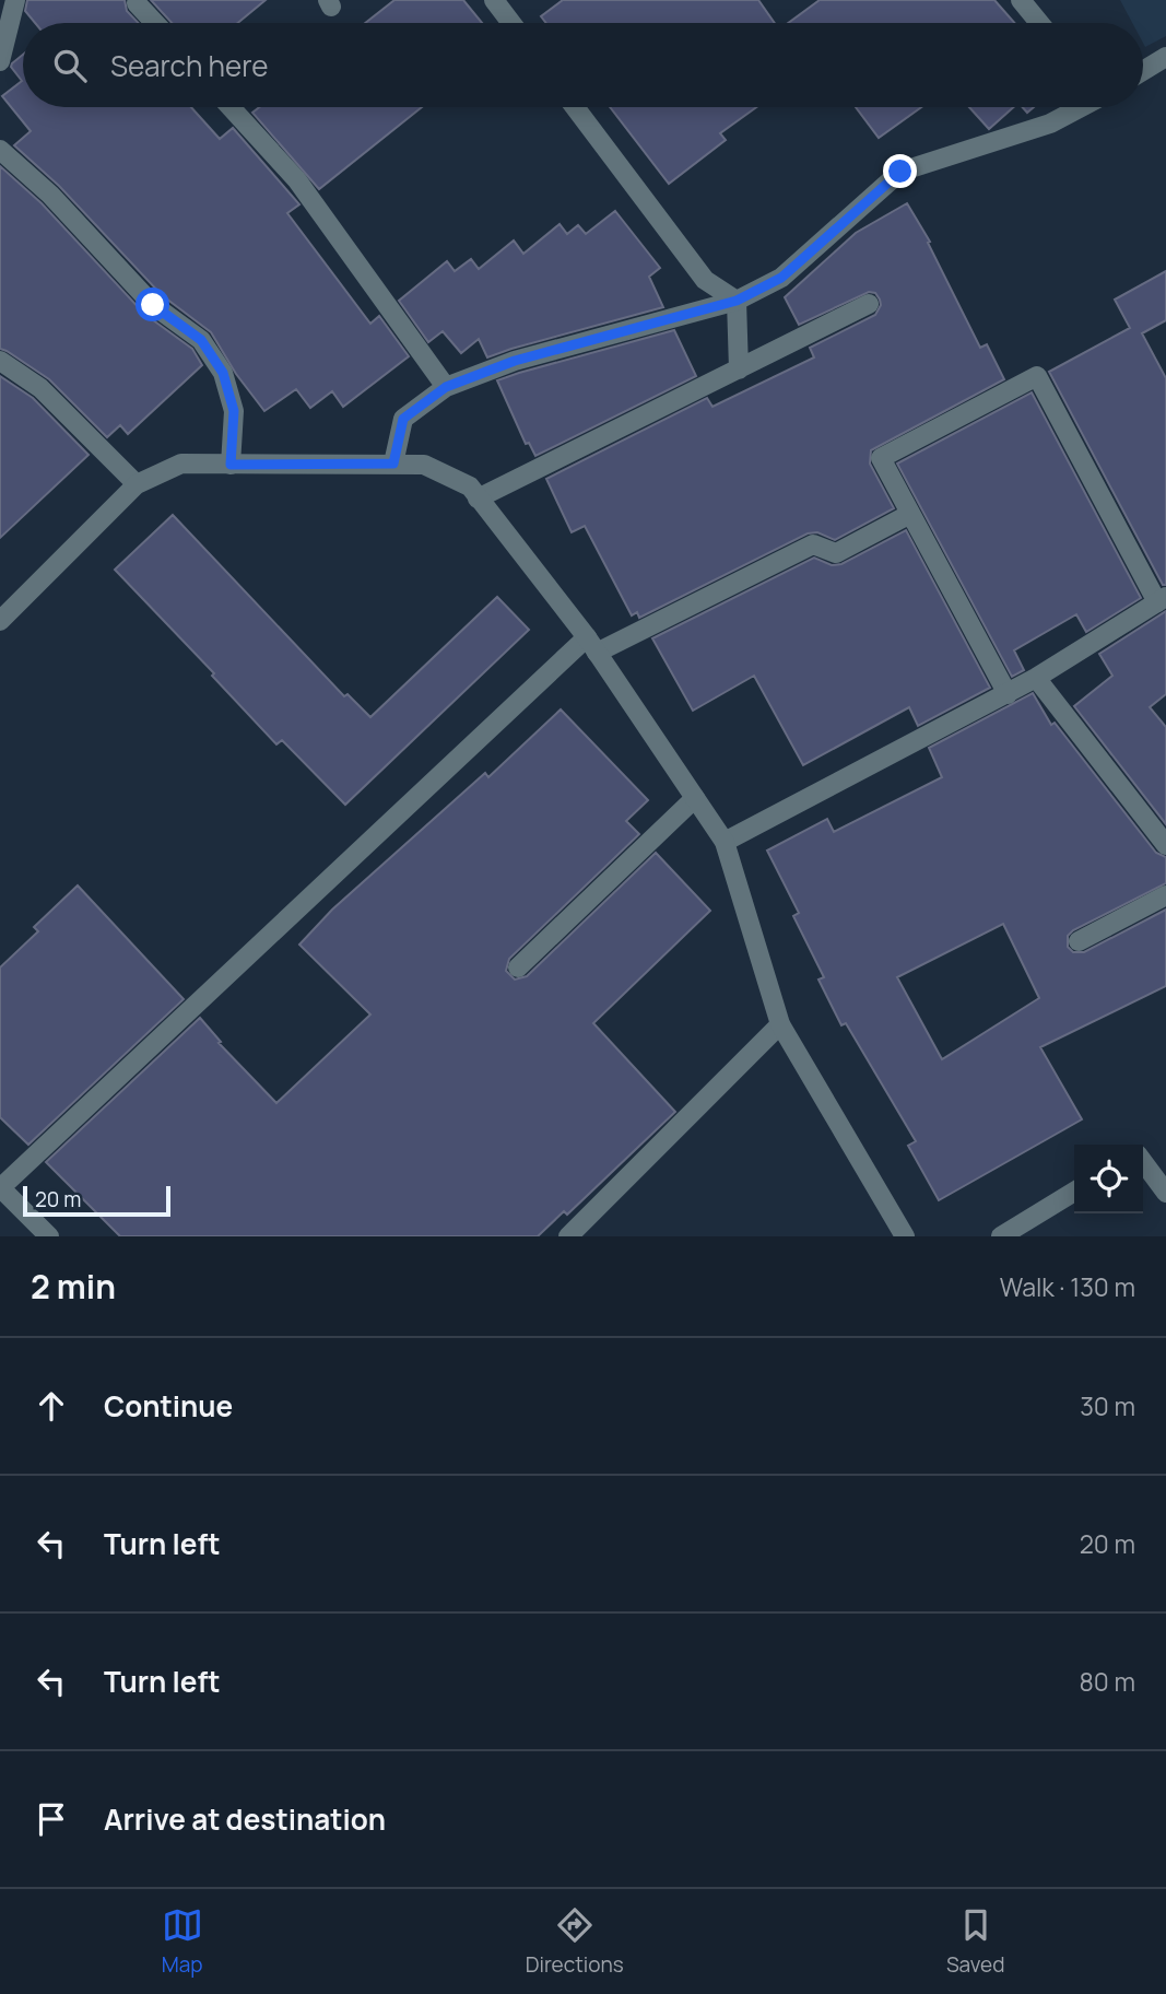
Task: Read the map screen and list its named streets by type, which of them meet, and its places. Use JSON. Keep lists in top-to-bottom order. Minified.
{"scale_bar":"20 m","page":{"search":"Search here","scale":"20 m","heading":["2 min","Walk · 130 m"],"list":[["Continue","30 m"],["Turn left","20 m"],["Turn left","80 m"],"Arrive at destination"],"nav":["Map","Directions","Saved"]}}
